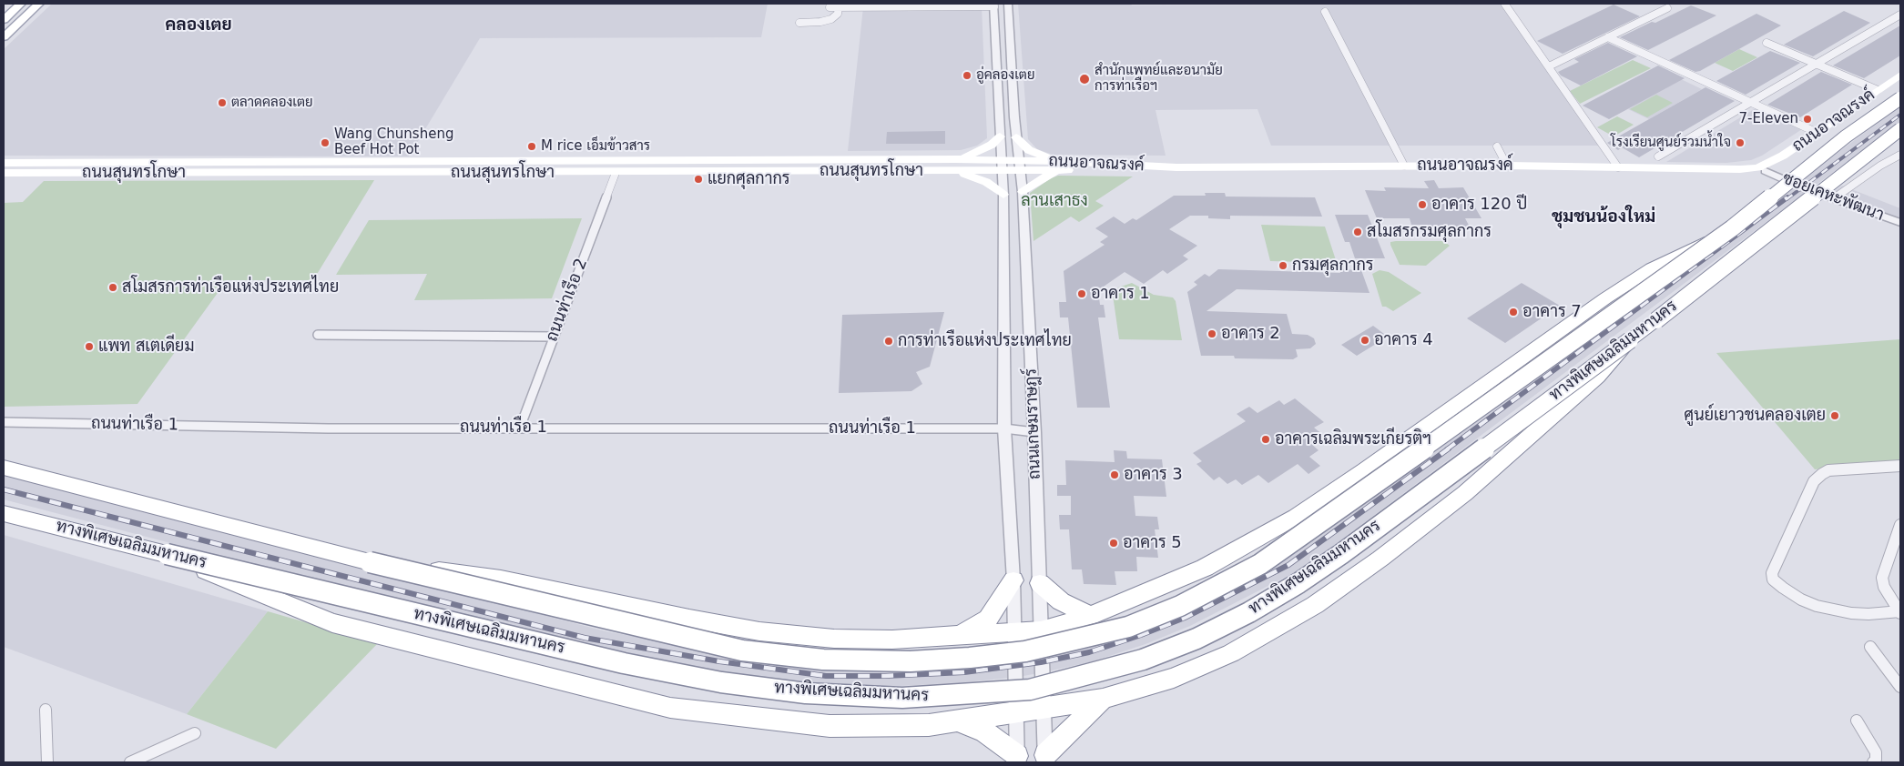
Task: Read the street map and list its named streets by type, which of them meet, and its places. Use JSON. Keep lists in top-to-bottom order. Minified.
{"streets":{"highway":["ทางพิเศษเฉลิมมหานคร"],"main road":["ถนนอาจณรงค์","ถนนสุนทรโกษา"],"street":["ซอยเคหะพัฒนา","ถนนท่าเรือ 2","ถนนเกษมราษฎร์","ถนนท่าเรือ 1"]},"crossings":[["ถนนอาจณรงค์","ถนนสุนทรโกษา"],["ถนนอาจณรงค์","ซอยเคหะพัฒนา"],["ถนนอาจณรงค์","ถนนเกษมราษฎร์"],["ถนนสุนทรโกษา","ถนนท่าเรือ 2"],["ถนนสุนทรโกษา","ถนนเกษมราษฎร์"],["ถนนท่าเรือ 2","ถนนท่าเรือ 1"],["ถนนเกษมราษฎร์","ถนนท่าเรือ 1"]],"districts":["คลองเตย","ชุมชนน้องใหม่"],"parks":["ลานเสาธง"],"places":["อู่คลองเตย","สำนักแพทย์และอนามัย การท่าเรือฯ","ตลาดคลองเตย","7-Eleven","Wang Chunsheng Beef Hot Pot","โรงเรียนศูนย์รวมน้ำใจ","M rice เอ็มข้าวสาร","แยกศุลกากร","อาคาร 120 ปี","สโมสรกรมศุลกากร","กรมศุลกากร","สโมสรการท่าเรือแห่งประเทศไทย","อาคาร 1","อาคาร 7","อาคาร 2","อาคาร 4","การท่าเรือแห่งประเทศไทย","แพท สเตเดียม","ศูนย์เยาวชนคลองเตย","อาคารเฉลิมพระเกียรติฯ","อาคาร 3","อาคาร 5"]}
